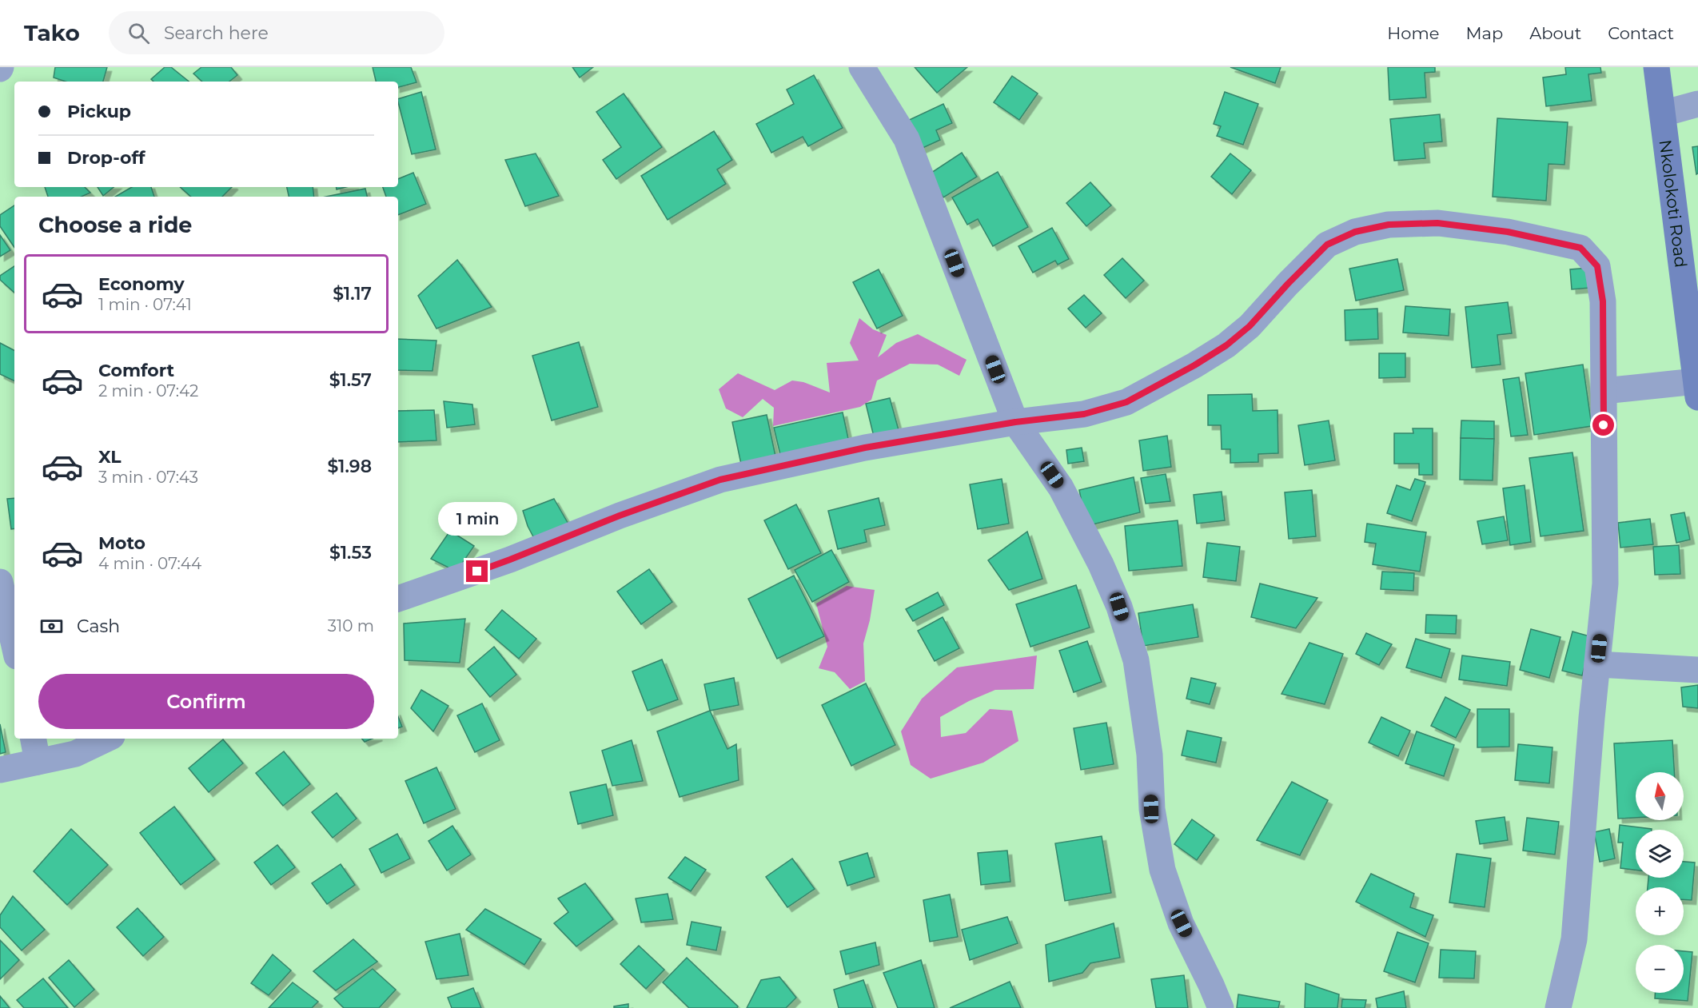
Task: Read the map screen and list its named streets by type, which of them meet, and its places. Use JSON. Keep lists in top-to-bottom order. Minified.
{"streets":{"main road":["Nkolokoti Road"]},"north":"top","page":{"header":"Tako","search":"Search here","nav":["Home","Map","About","Contact"],"banner":["Pickup","Drop-off"],"heading":"Choose a ride","list":[{"name":"Economy","note":"1 min · 07:41","value":"$1.17"},{"name":"Comfort","note":"2 min · 07:42","value":"$1.57"},{"name":"XL","note":"3 min · 07:43","value":"$1.98"},{"name":"Moto","note":"4 min · 07:44","value":"$1.53"}],"bubble":"1 min","pay":["Cash","310 m"],"buttons":"Confirm","map_buttons":["+","−"]}}
